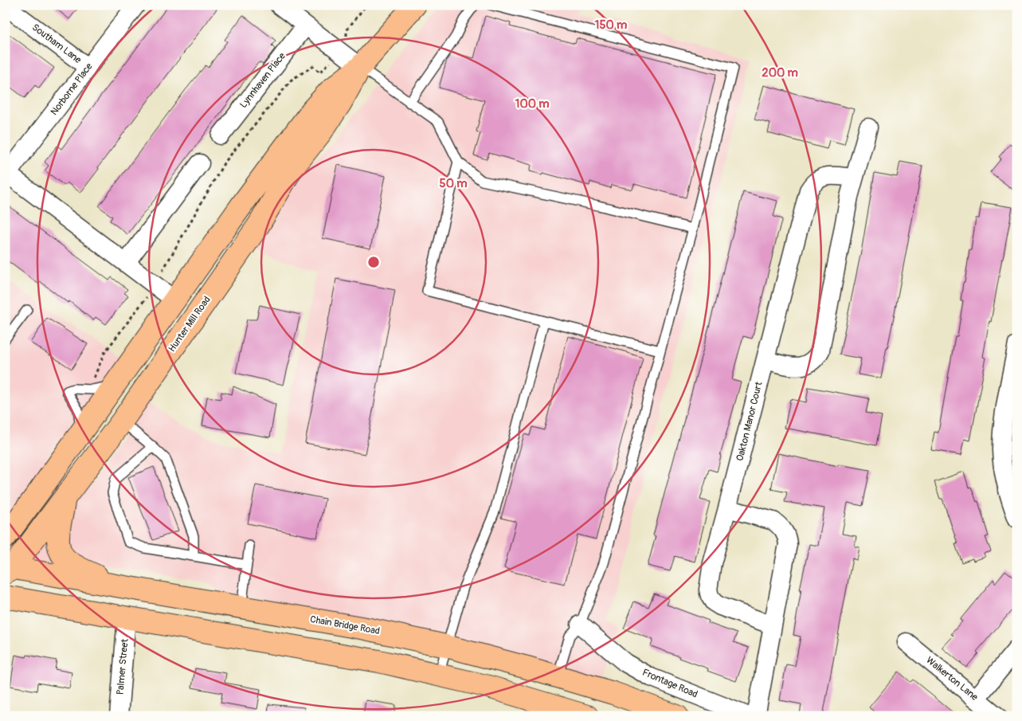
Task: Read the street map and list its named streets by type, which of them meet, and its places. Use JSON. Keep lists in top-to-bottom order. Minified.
{"streets":{"main road":["Hunter Mill Road","Chain Bridge Road"],"street":["Southam Lane","Lynnhaven Place","Norborne Place","Oakton Manor Court","Palmer Street","Walkerton Lane","Frontage Road"]},"crossings":[["Southam Lane","Norborne Place"],["Norborne Place","Hunter Mill Road"],["Hunter Mill Road","Chain Bridge Road"]],"rings":["150 m","200 m","100 m","50 m"]}
